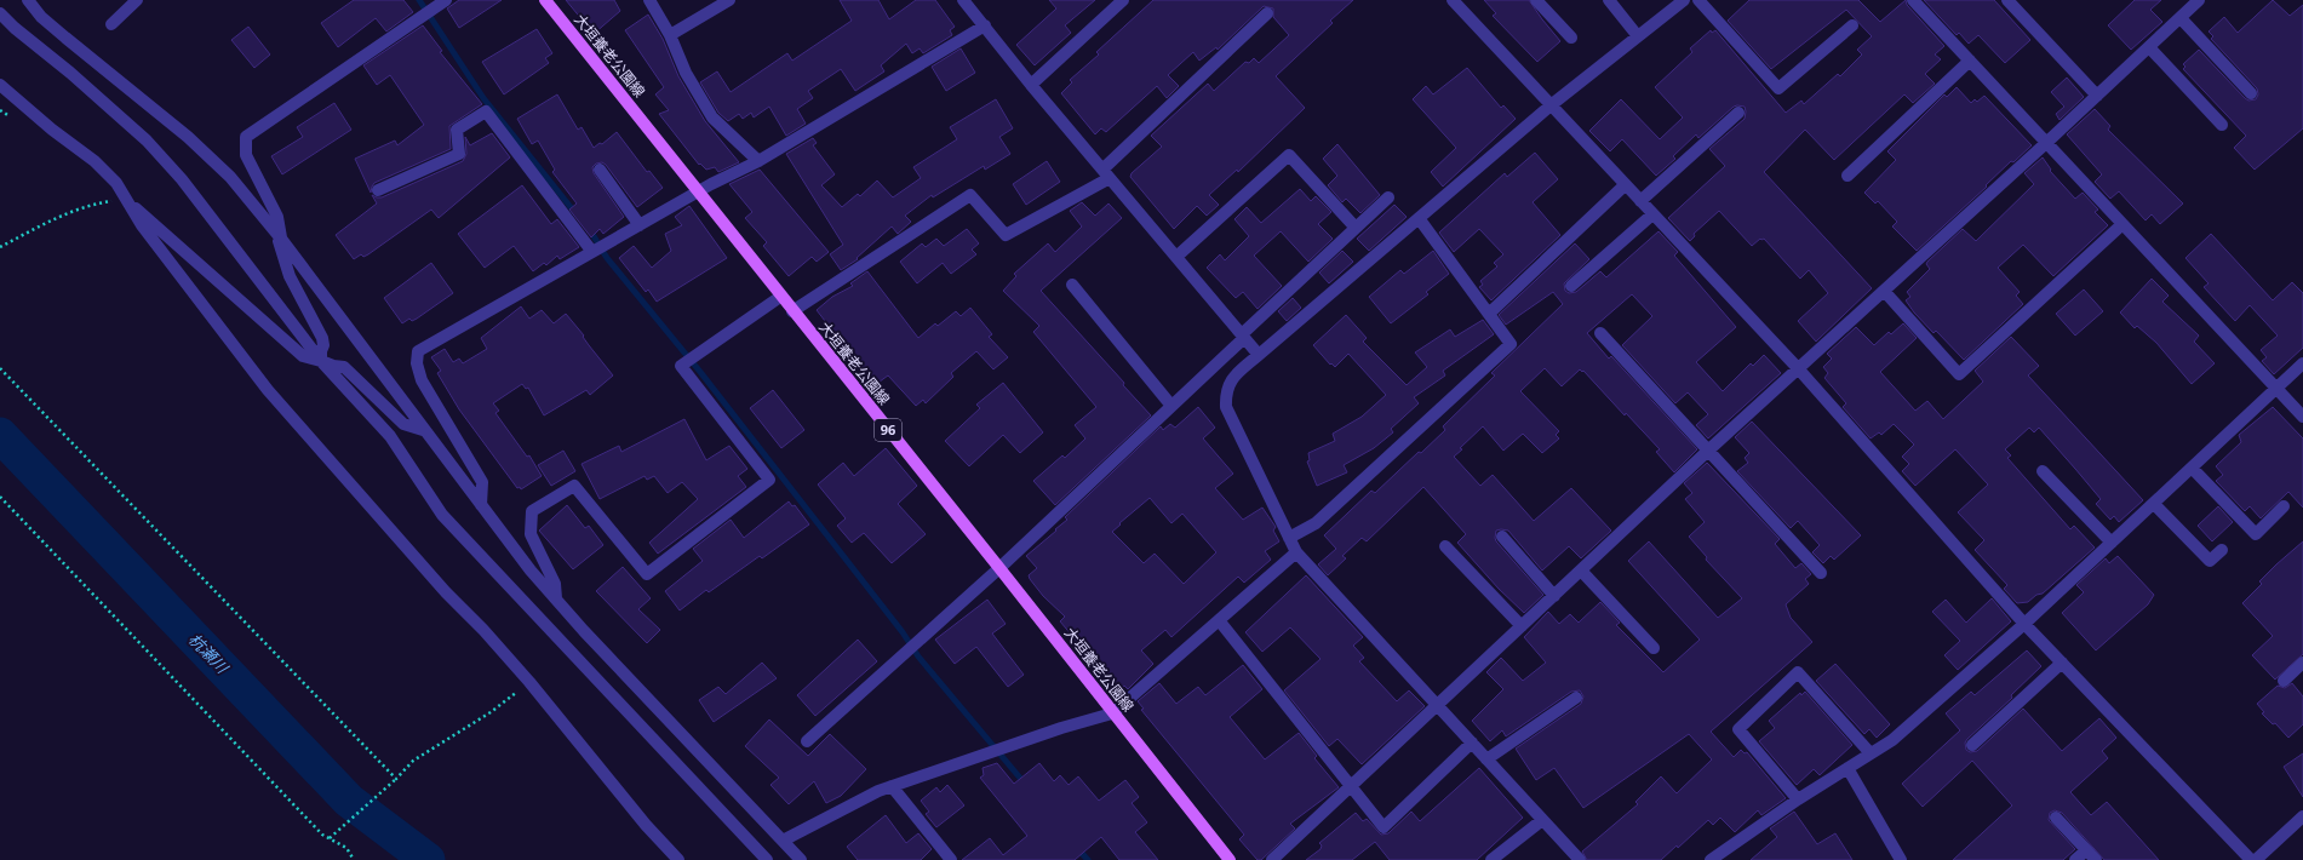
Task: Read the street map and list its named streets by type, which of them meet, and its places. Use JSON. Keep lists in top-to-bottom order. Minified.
{"streets":{"main road":["大垣養老公園線","96"]},"water":["杭瀬川"]}
